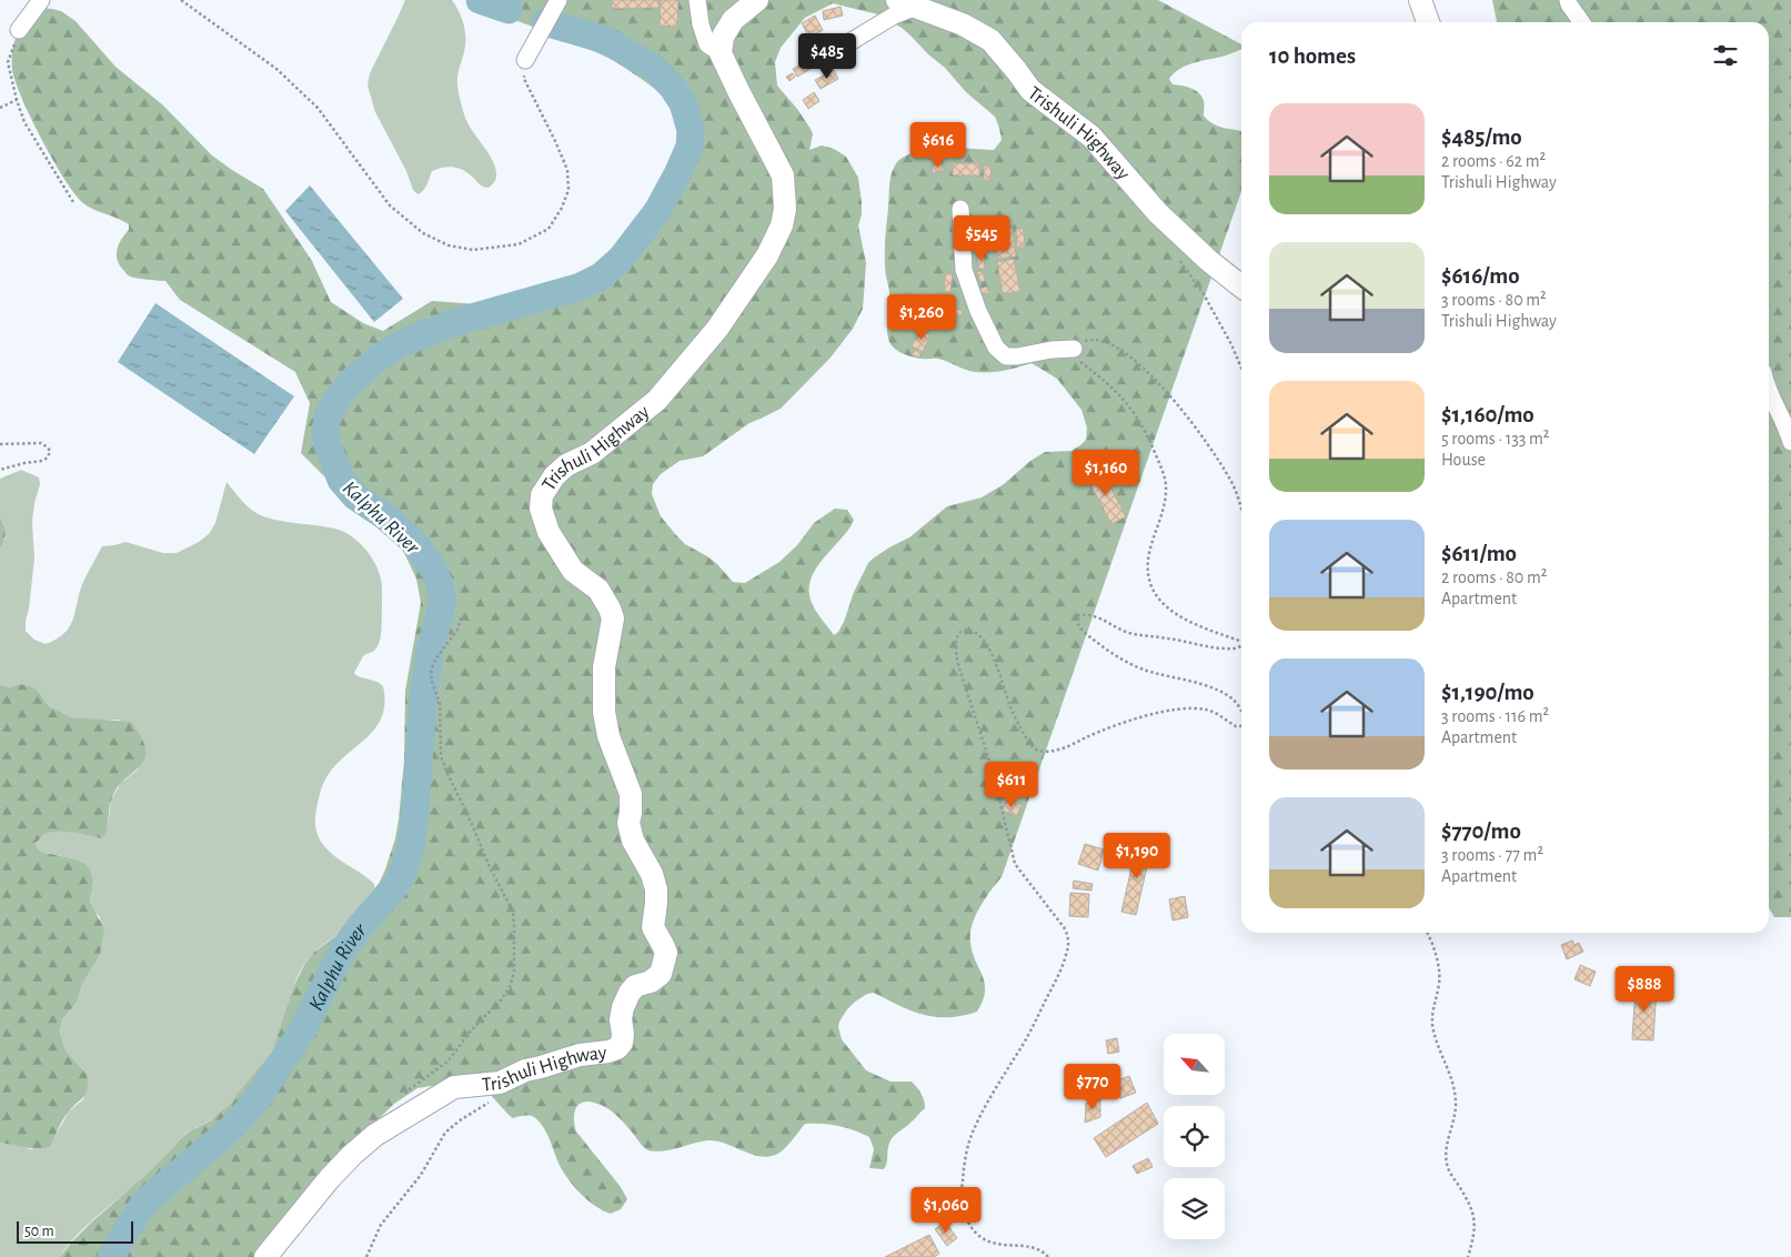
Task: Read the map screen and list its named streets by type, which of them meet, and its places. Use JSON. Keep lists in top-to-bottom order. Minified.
{"streets":{"street":["Trishuli Highway"]},"water":["Kalphu River"],"scale_bar":"50 m","north":"top left","page":{"heading":"10 homes","price":["$485","$616","$545","$1,260","$1,160","$611","$1,190","$888","$770","$1,060"],"list":[{"name":"$485/mo","note":"2 rooms · 62 m² · Trishuli Highway"},{"name":"$616/mo","note":"3 rooms · 80 m² · Trishuli Highway"},{"name":"$1,160/mo","note":"5 rooms · 133 m² · House"},{"name":"$611/mo","note":"2 rooms · 80 m² · Apartment"},{"name":"$1,190/mo","note":"3 rooms · 116 m² · Apartment"},{"name":"$770/mo","note":"3 rooms · 77 m² · Apartment"}],"scale":"50 m"}}
